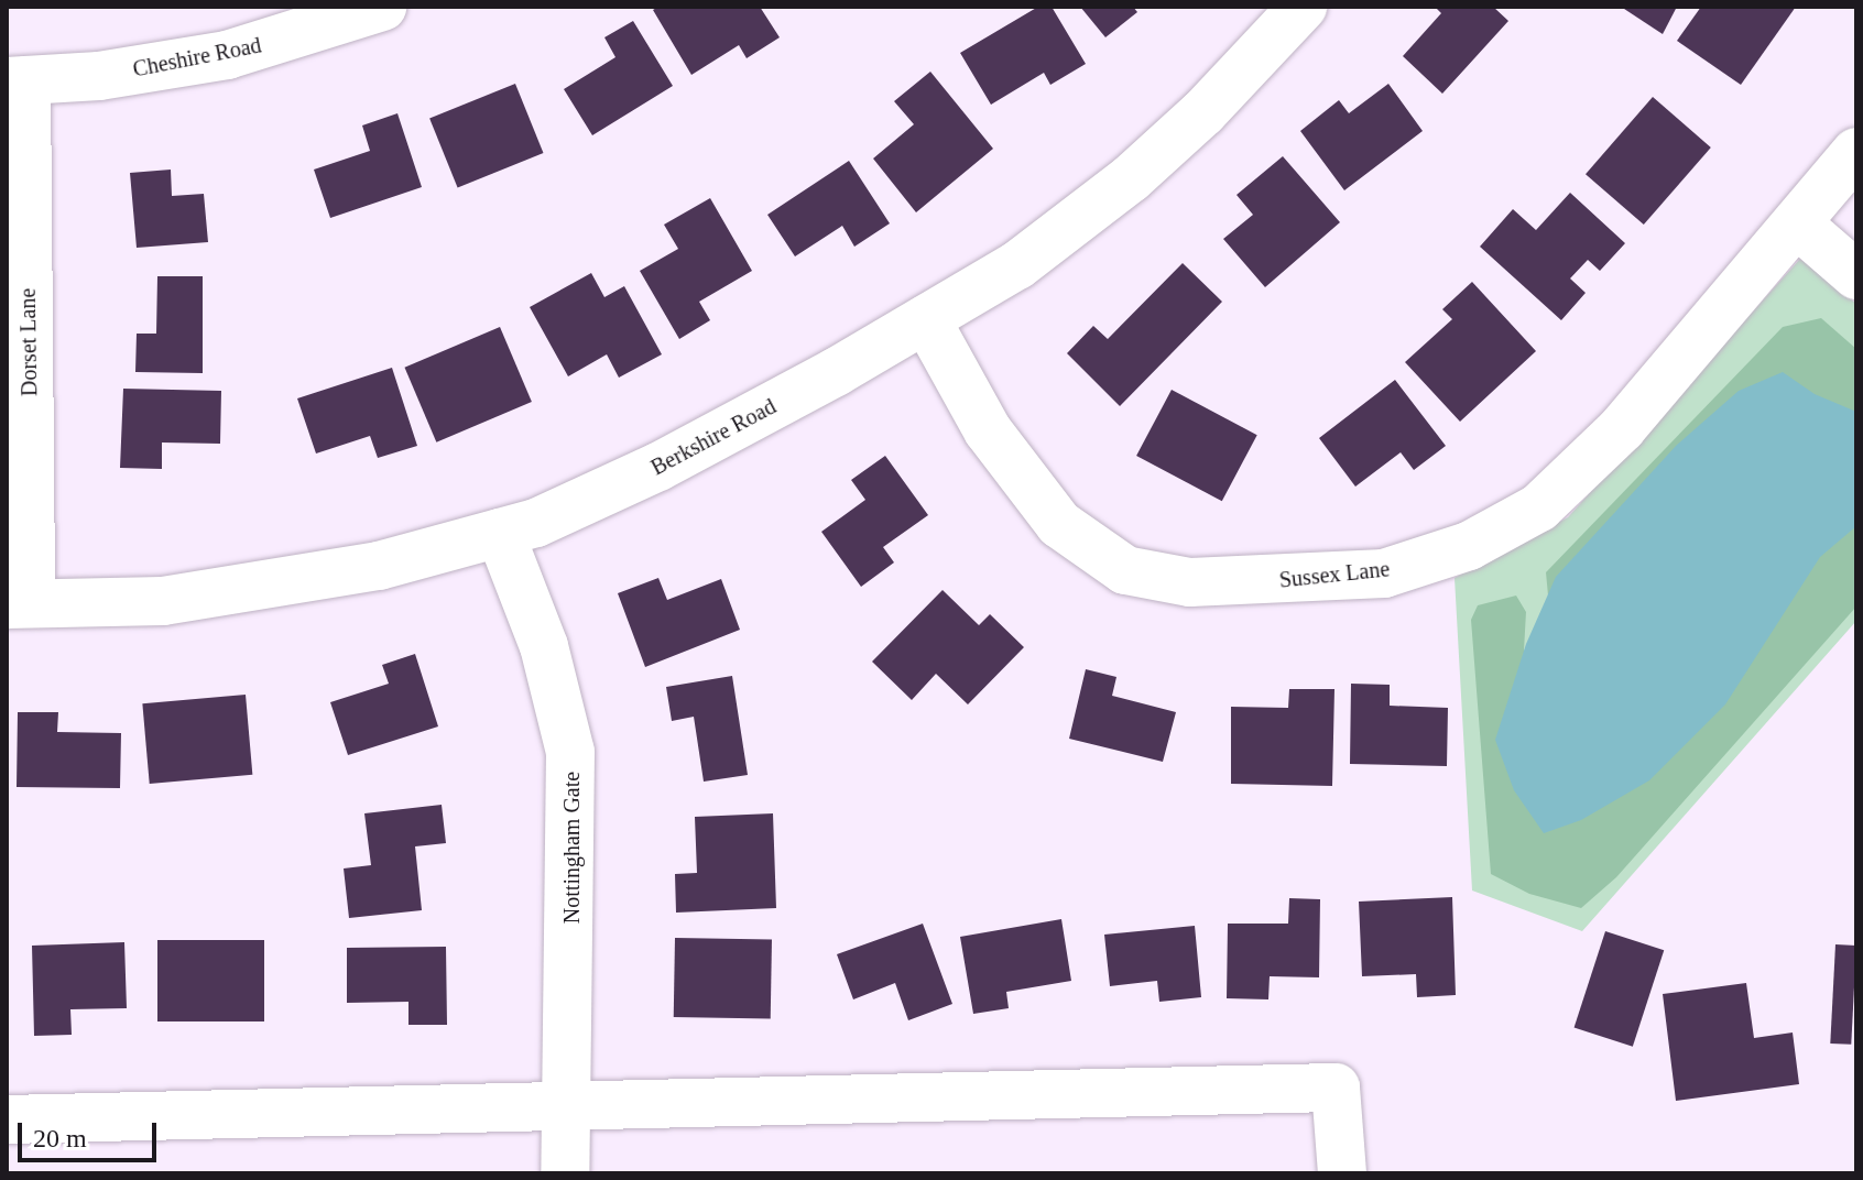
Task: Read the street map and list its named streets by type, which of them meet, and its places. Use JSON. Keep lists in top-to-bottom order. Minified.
{"streets":{"street":["Cheshire Road","Dorset Lane","Berkshire Road","Sussex Lane","Nottingham Gate"]},"crossings":[["Cheshire Road","Dorset Lane"],["Dorset Lane","Berkshire Road"],["Berkshire Road","Sussex Lane"],["Berkshire Road","Nottingham Gate"]],"scale_bar":"20 m"}
